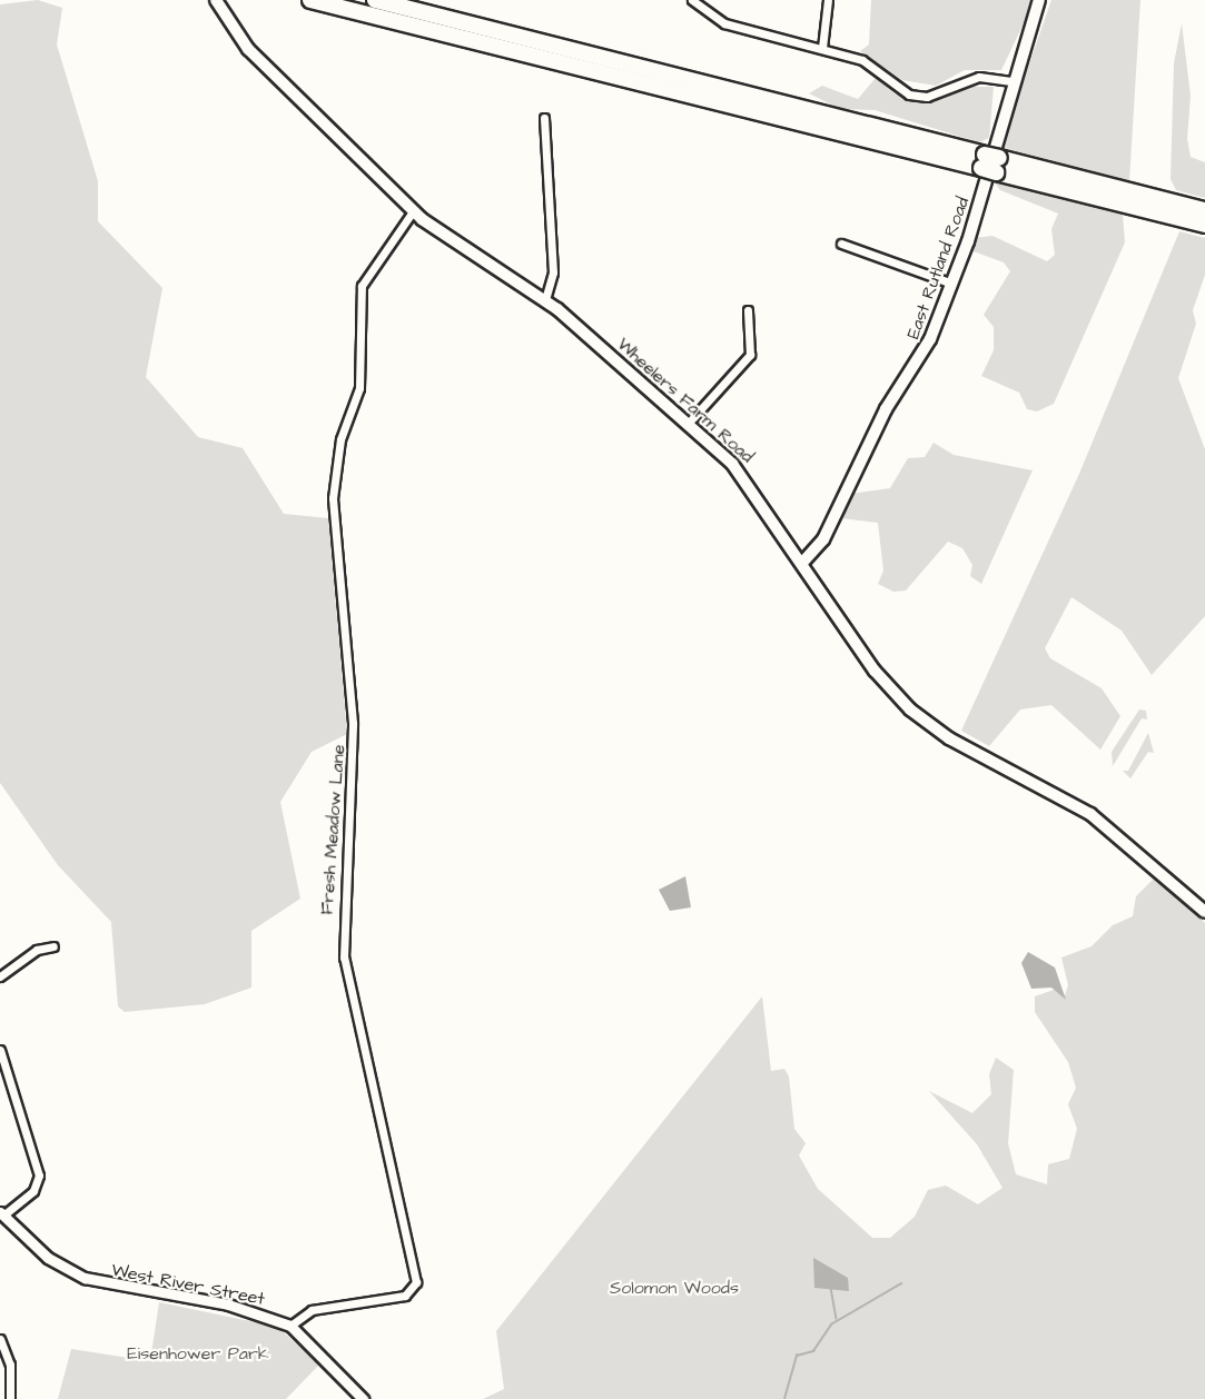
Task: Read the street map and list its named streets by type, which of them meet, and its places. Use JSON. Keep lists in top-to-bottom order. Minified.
{"streets":{"main road":["East Rutland Road","Wheelers Farm Road"],"street":["Fresh Meadow Lane","West River Street"]},"crossings":[["East Rutland Road","Wheelers Farm Road"],["Wheelers Farm Road","Fresh Meadow Lane"],["Fresh Meadow Lane","West River Street"]],"parks":["Solomon Woods","Eisenhower Park"]}
